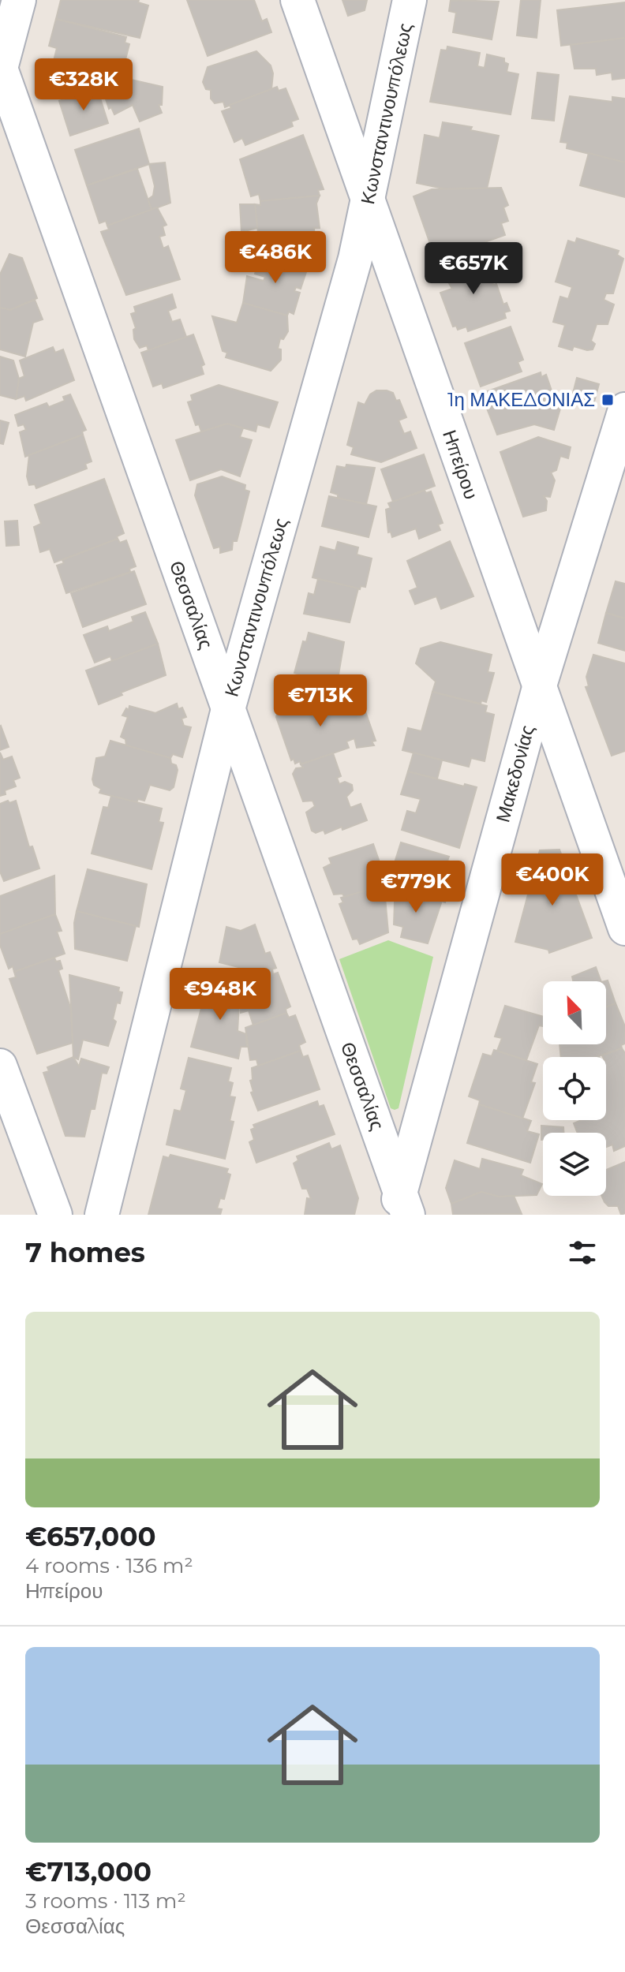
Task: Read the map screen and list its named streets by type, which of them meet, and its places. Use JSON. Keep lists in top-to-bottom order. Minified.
{"streets":{"street":["Κωνσταντινουπόλεως","Ηπείρου","Θεσσαλίας","Μακεδονίας"]},"crossings":[["Κωνσταντινουπόλεως","Ηπείρου"],["Κωνσταντινουπόλεως","Θεσσαλίας"],["Ηπείρου","Μακεδονίας"],["Θεσσαλίας","Μακεδονίας"]],"places":{"transit":["1η ΜΑΚΕΔΟΝΙΑΣ"]},"north":"top left","page":{"price":["€328K","€486K","€657K","€713K","€400K","€779K","€948K"],"heading":"7 homes","list":[{"name":"€657,000","note":"4 rooms · 136 m² · Ηπείρου"},{"name":"€713,000","note":"3 rooms · 113 m² · Θεσσαλίας"}]}}
